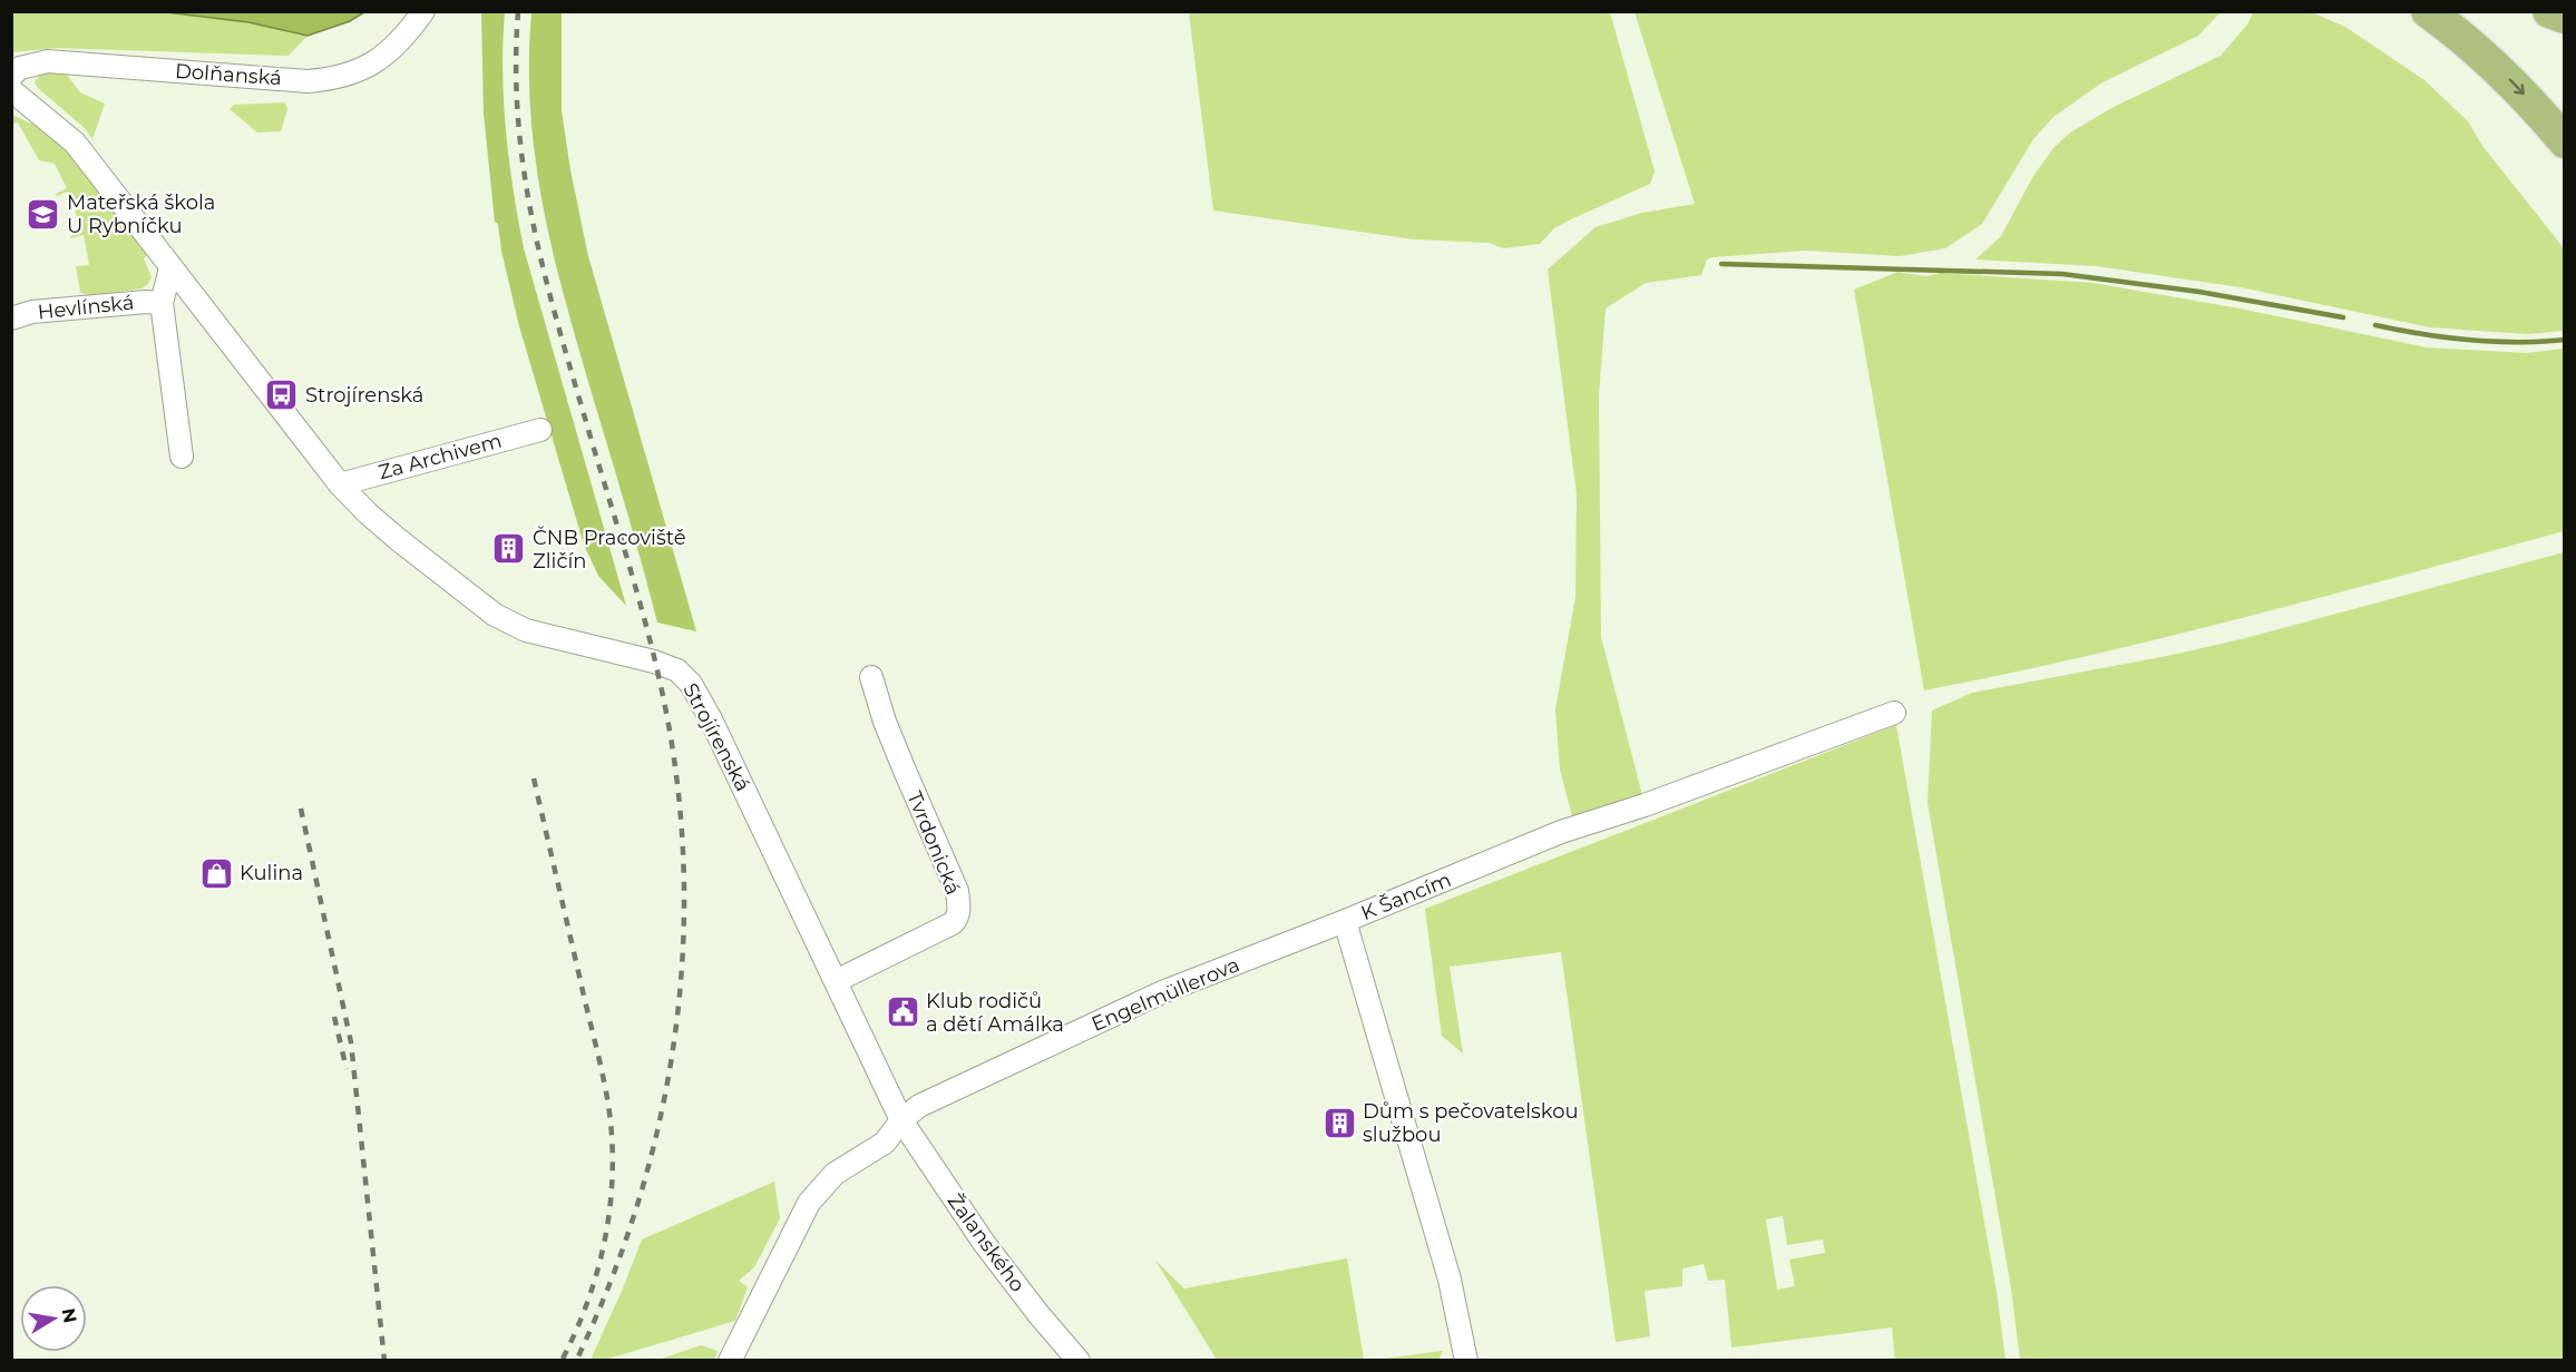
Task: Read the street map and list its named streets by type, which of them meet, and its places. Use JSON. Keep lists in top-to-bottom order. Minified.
{"streets":{"street":["Dolňanská","Hevlínská","Za Archivem","Strojírenská","Tvrdonická","K Šancím","Engelmüllerova","Žalanského"]},"crossings":[["Za Archivem","Strojírenská"],["Strojírenská","Tvrdonická"],["Strojírenská","Engelmüllerova"],["Strojírenská","Žalanského"],["K Šancím","Engelmüllerova"],["Engelmüllerova","Žalanského"]],"places":{"school or university":["Mateřská škola U Rybníčku"],"bus stop":["Strojírenská"],"building":["ČNB Pracoviště Zličín","Dům s pečovatelskou službou"],"shop":["Kulina"],"public building":["Klub rodičů a dětí Amálka"]},"north":"right"}
